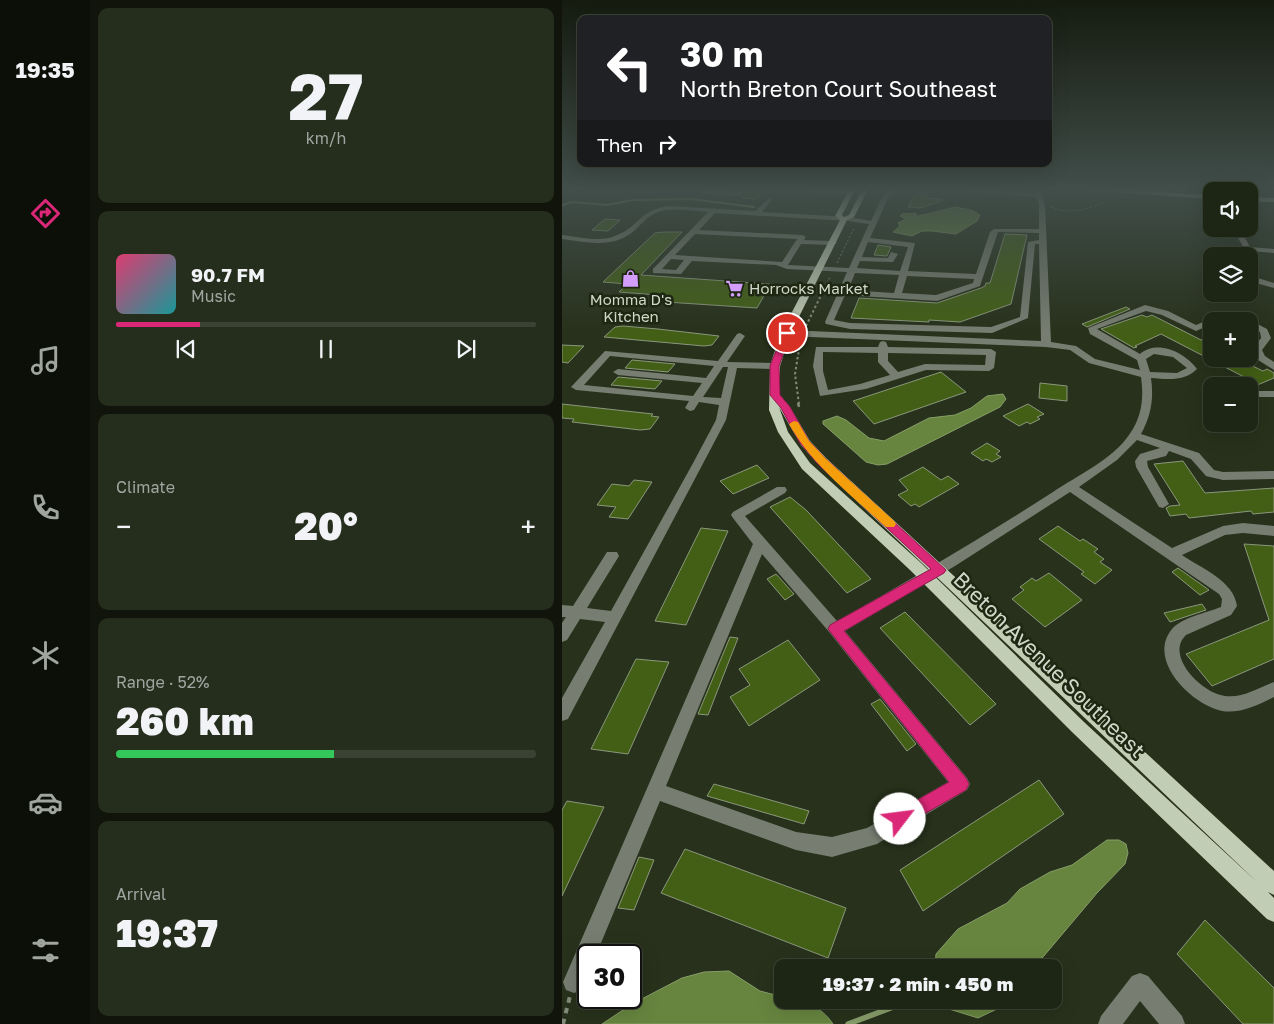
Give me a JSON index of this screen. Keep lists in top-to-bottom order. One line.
{"streets":{"main road":["Breton Avenue Southeast"]},"places":{"shop":["Momma D's Kitchen"],"supermarket":["Horrocks Market"]},"page":{"tabs":"19:35","tile":[["27","km/h"],"Climate",["Range · 52%","260 km"],["Arrival","19:37"]],"turn":["30 m","North Breton Court Southeast"],"then":"Then","map_buttons":["+","−"],"song":["90.7 FM","Music"],"heat":["−","20°","+"],"limit":"30","trip":"19:37 · 2 min · 450 m"}}
